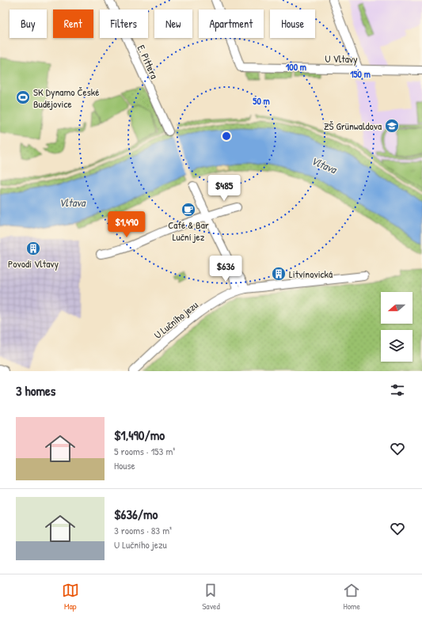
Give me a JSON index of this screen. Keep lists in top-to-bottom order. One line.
{"streets":{"street":["U Vltavy","E. Pittera","U Lučního jezu"]},"water":["Vltava"],"places":{"sports":["SK Dynamo České Budějovice"],"school or university":["ZŠ Grünwaldova"],"cafe":["Café & Bar Luční jez"],"building":["Povodí Vltavy","Litvínovická"]},"north":"left","page":{"chip":["Buy","Rent","Filters","New","Apartment","House"],"price":["$485","$1,490","$636"],"heading":"3 homes","list":[{"name":"$1,490/mo","note":"5 rooms · 153 m² · House"},{"name":"$636/mo","note":"3 rooms · 83 m² · U Lučního jezu"}],"tabs":["Map","Saved","Home"]},"rings":["100 m","150 m","50 m"]}
